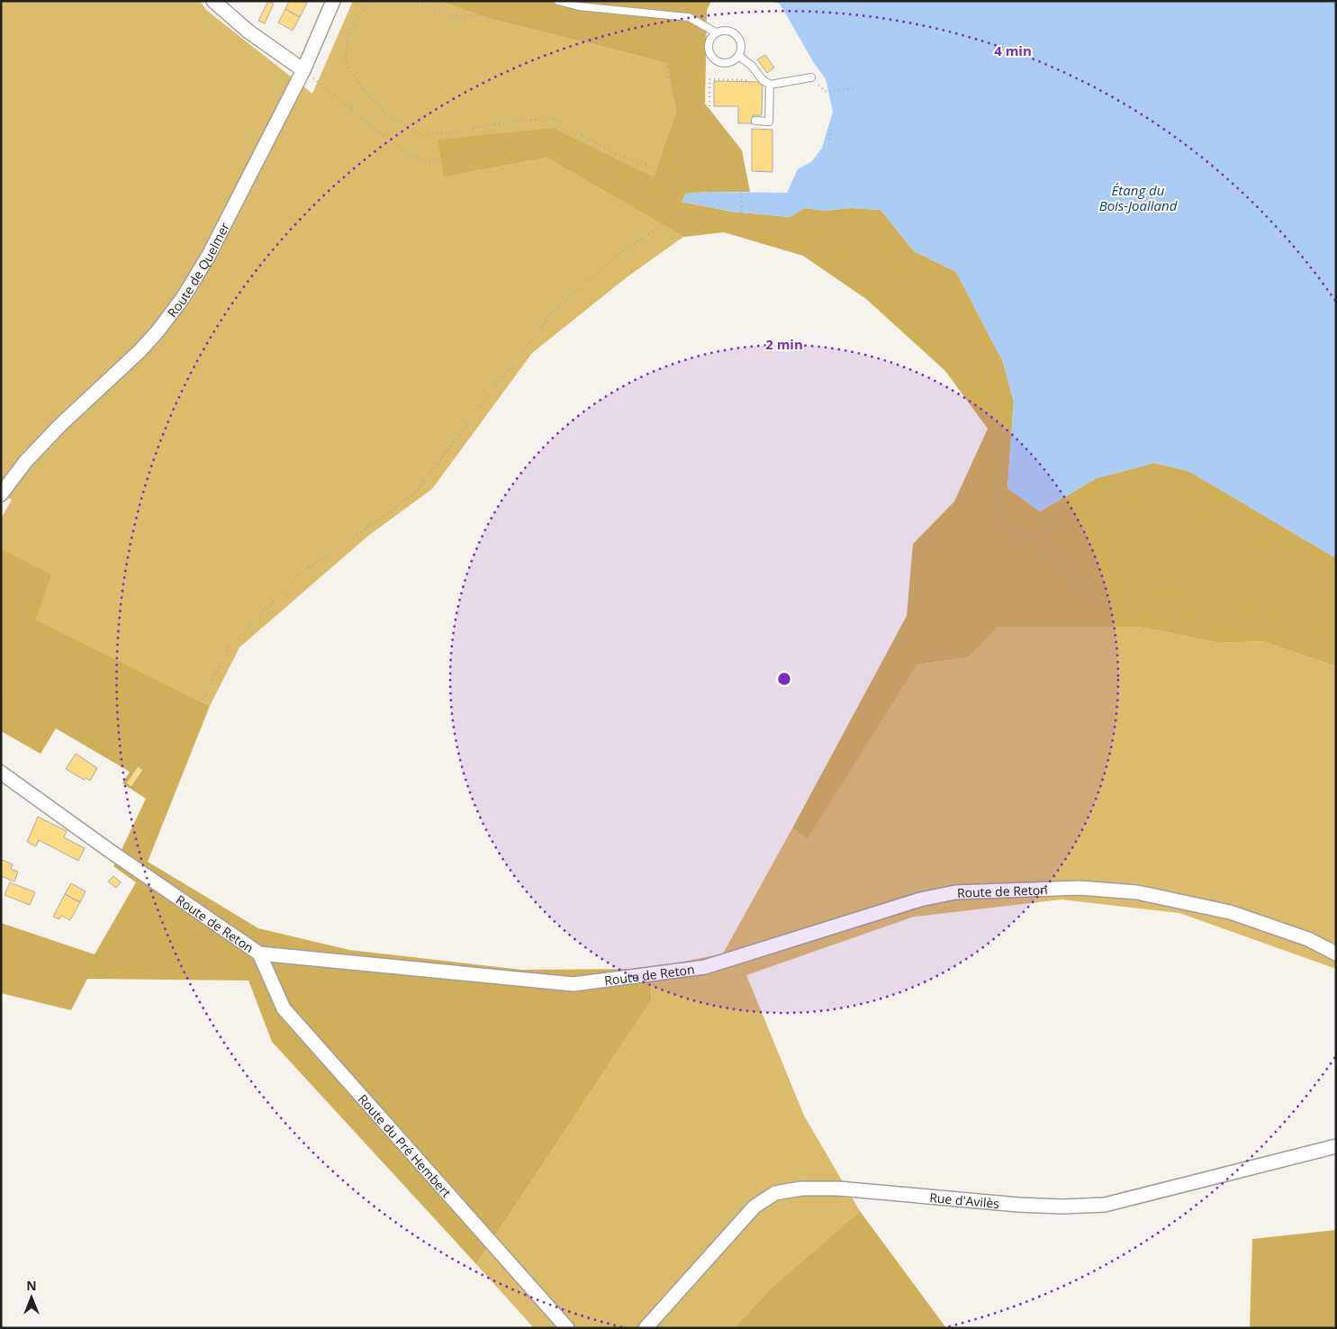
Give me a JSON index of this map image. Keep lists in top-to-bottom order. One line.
{"streets":{"street":["Route de Quelmer","Route de Reton","Route du Pré Hembert","Rue d'Avilès"]},"crossings":[["Route de Reton","Route du Pré Hembert"]],"water":["Étang du Bois-Joalland"],"north":"top","rings":["4 min","2 min"]}
